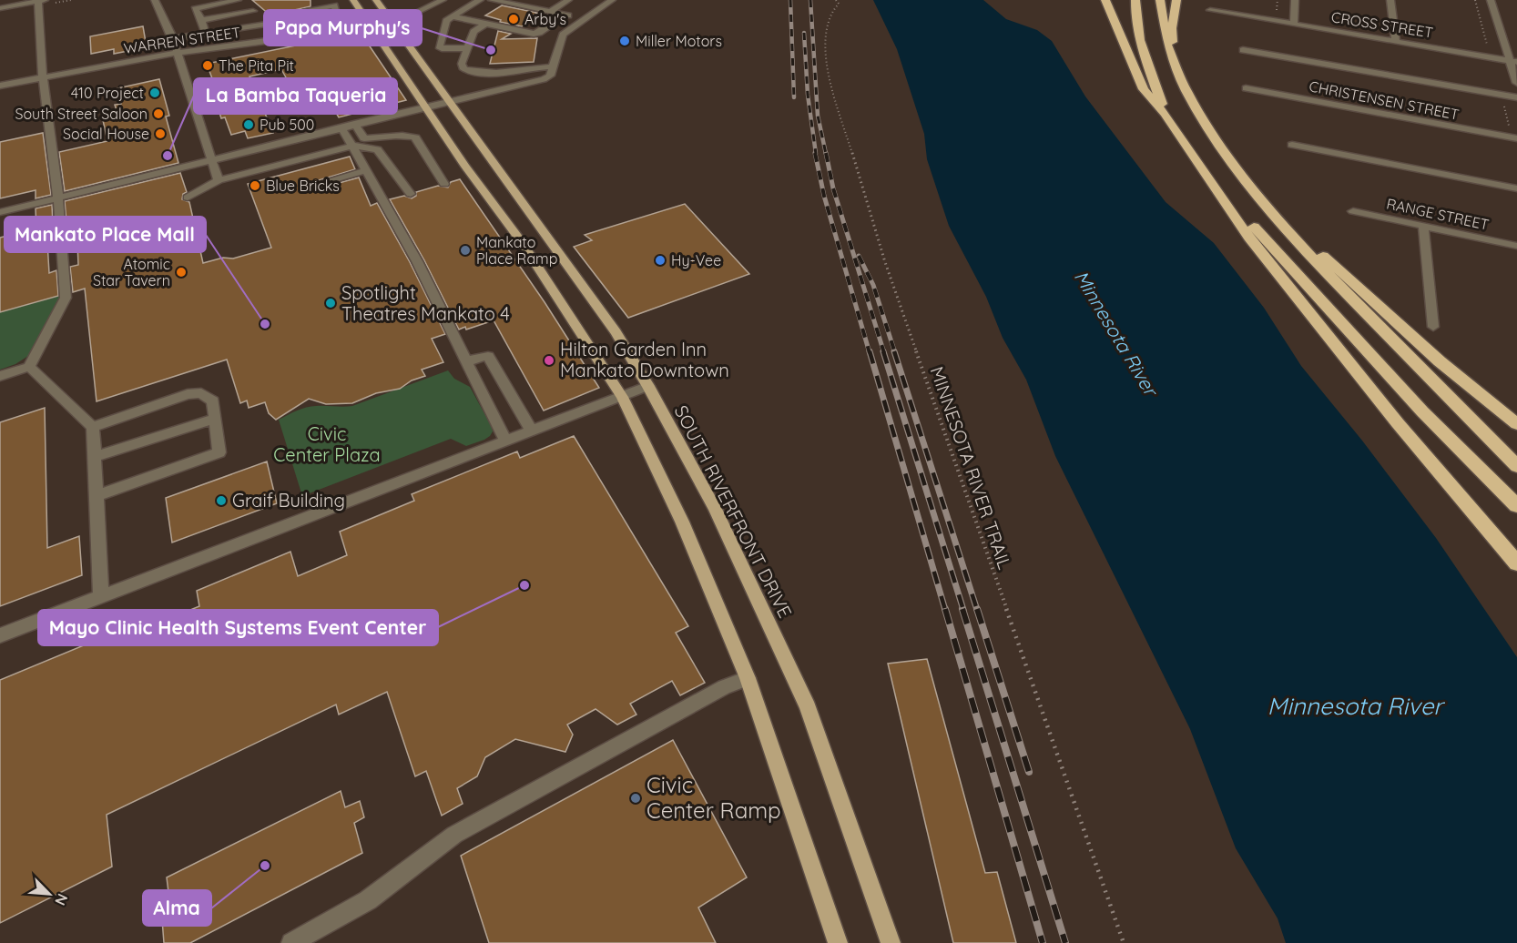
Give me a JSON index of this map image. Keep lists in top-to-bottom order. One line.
{"streets":{"main road":["SOUTH RIVERFRONT DRIVE"],"street":["CROSS STREET","WARREN STREET","CHRISTENSEN STREET","RANGE STREET"],"path":["MINNESOTA RIVER TRAIL"]},"crossings":[["WARREN STREET","SOUTH RIVERFRONT DRIVE"]],"water":["Minnesota River"],"parks":["Civic Center Plaza"],"places":["Arby's","Miller Motors","Papa Murphy's","The Pita Pit","410 Project","South Street Saloon","Pub 500","Social House","La Bamba Taqueria","Blue Bricks","Mankato Place Ramp","Hy-Vee","Atomic Star Tavern","Spotlight Theatres Mankato 4","Mankato Place Mall","Hilton Garden Inn Mankato Downtown","Graif Building","Mayo Clinic Health Systems Event Center","Civic Center Ramp","Alma"],"north":"bottom right"}
